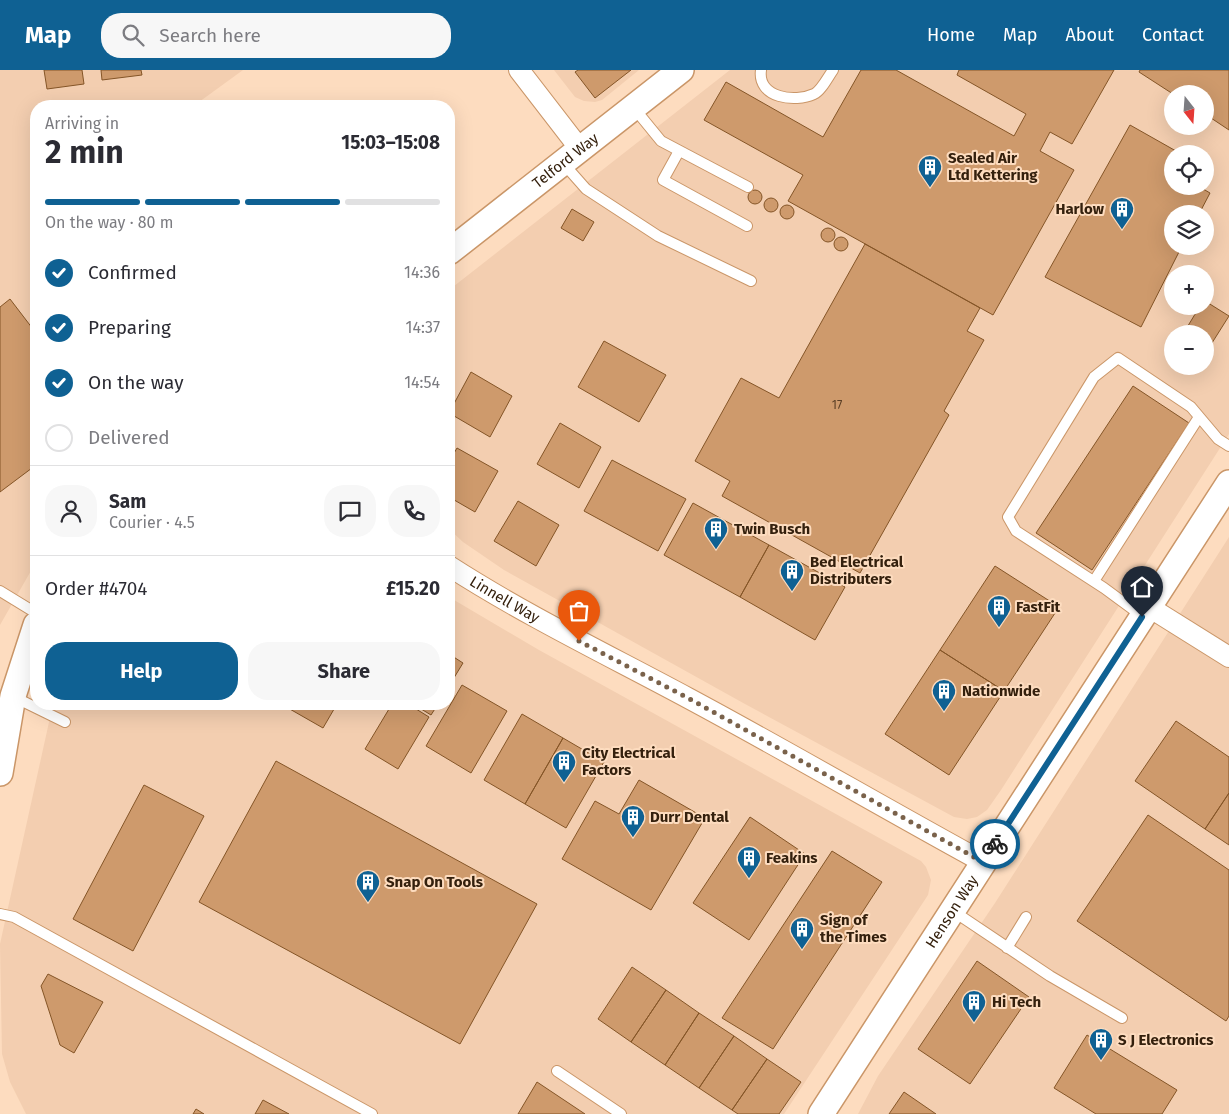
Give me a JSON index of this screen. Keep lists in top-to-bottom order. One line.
{"streets":{"street":["Telford Way","Linnell Way","Henson Way"]},"crossings":[["Linnell Way","Henson Way"]],"places":{"building":["Sealed Air Ltd Kettering","Harlow","Twin Busch","Bed Electrical Distributers","FastFit","Nationwide","City Electrical Factors","Durr Dental","Feakins","Snap On Tools","Sign of the Times","Hi Tech","S J Electronics"]},"house_numbers":["17"],"north":"bottom","page":{"header":"Map","search":"Search here","nav":["Home","Map","About","Contact"],"map_buttons":["+","−"],"heading":["2 min","Arriving in","15:03–15:08"],"panel":["Sam","Courier · 4.5","Order #4704","£15.20"],"bar":"On the way · 80 m","list":[["Confirmed","14:36"],["Preparing","14:37"],["On the way","14:54"],"Delivered"],"buttons":["Help","Share"]}}
